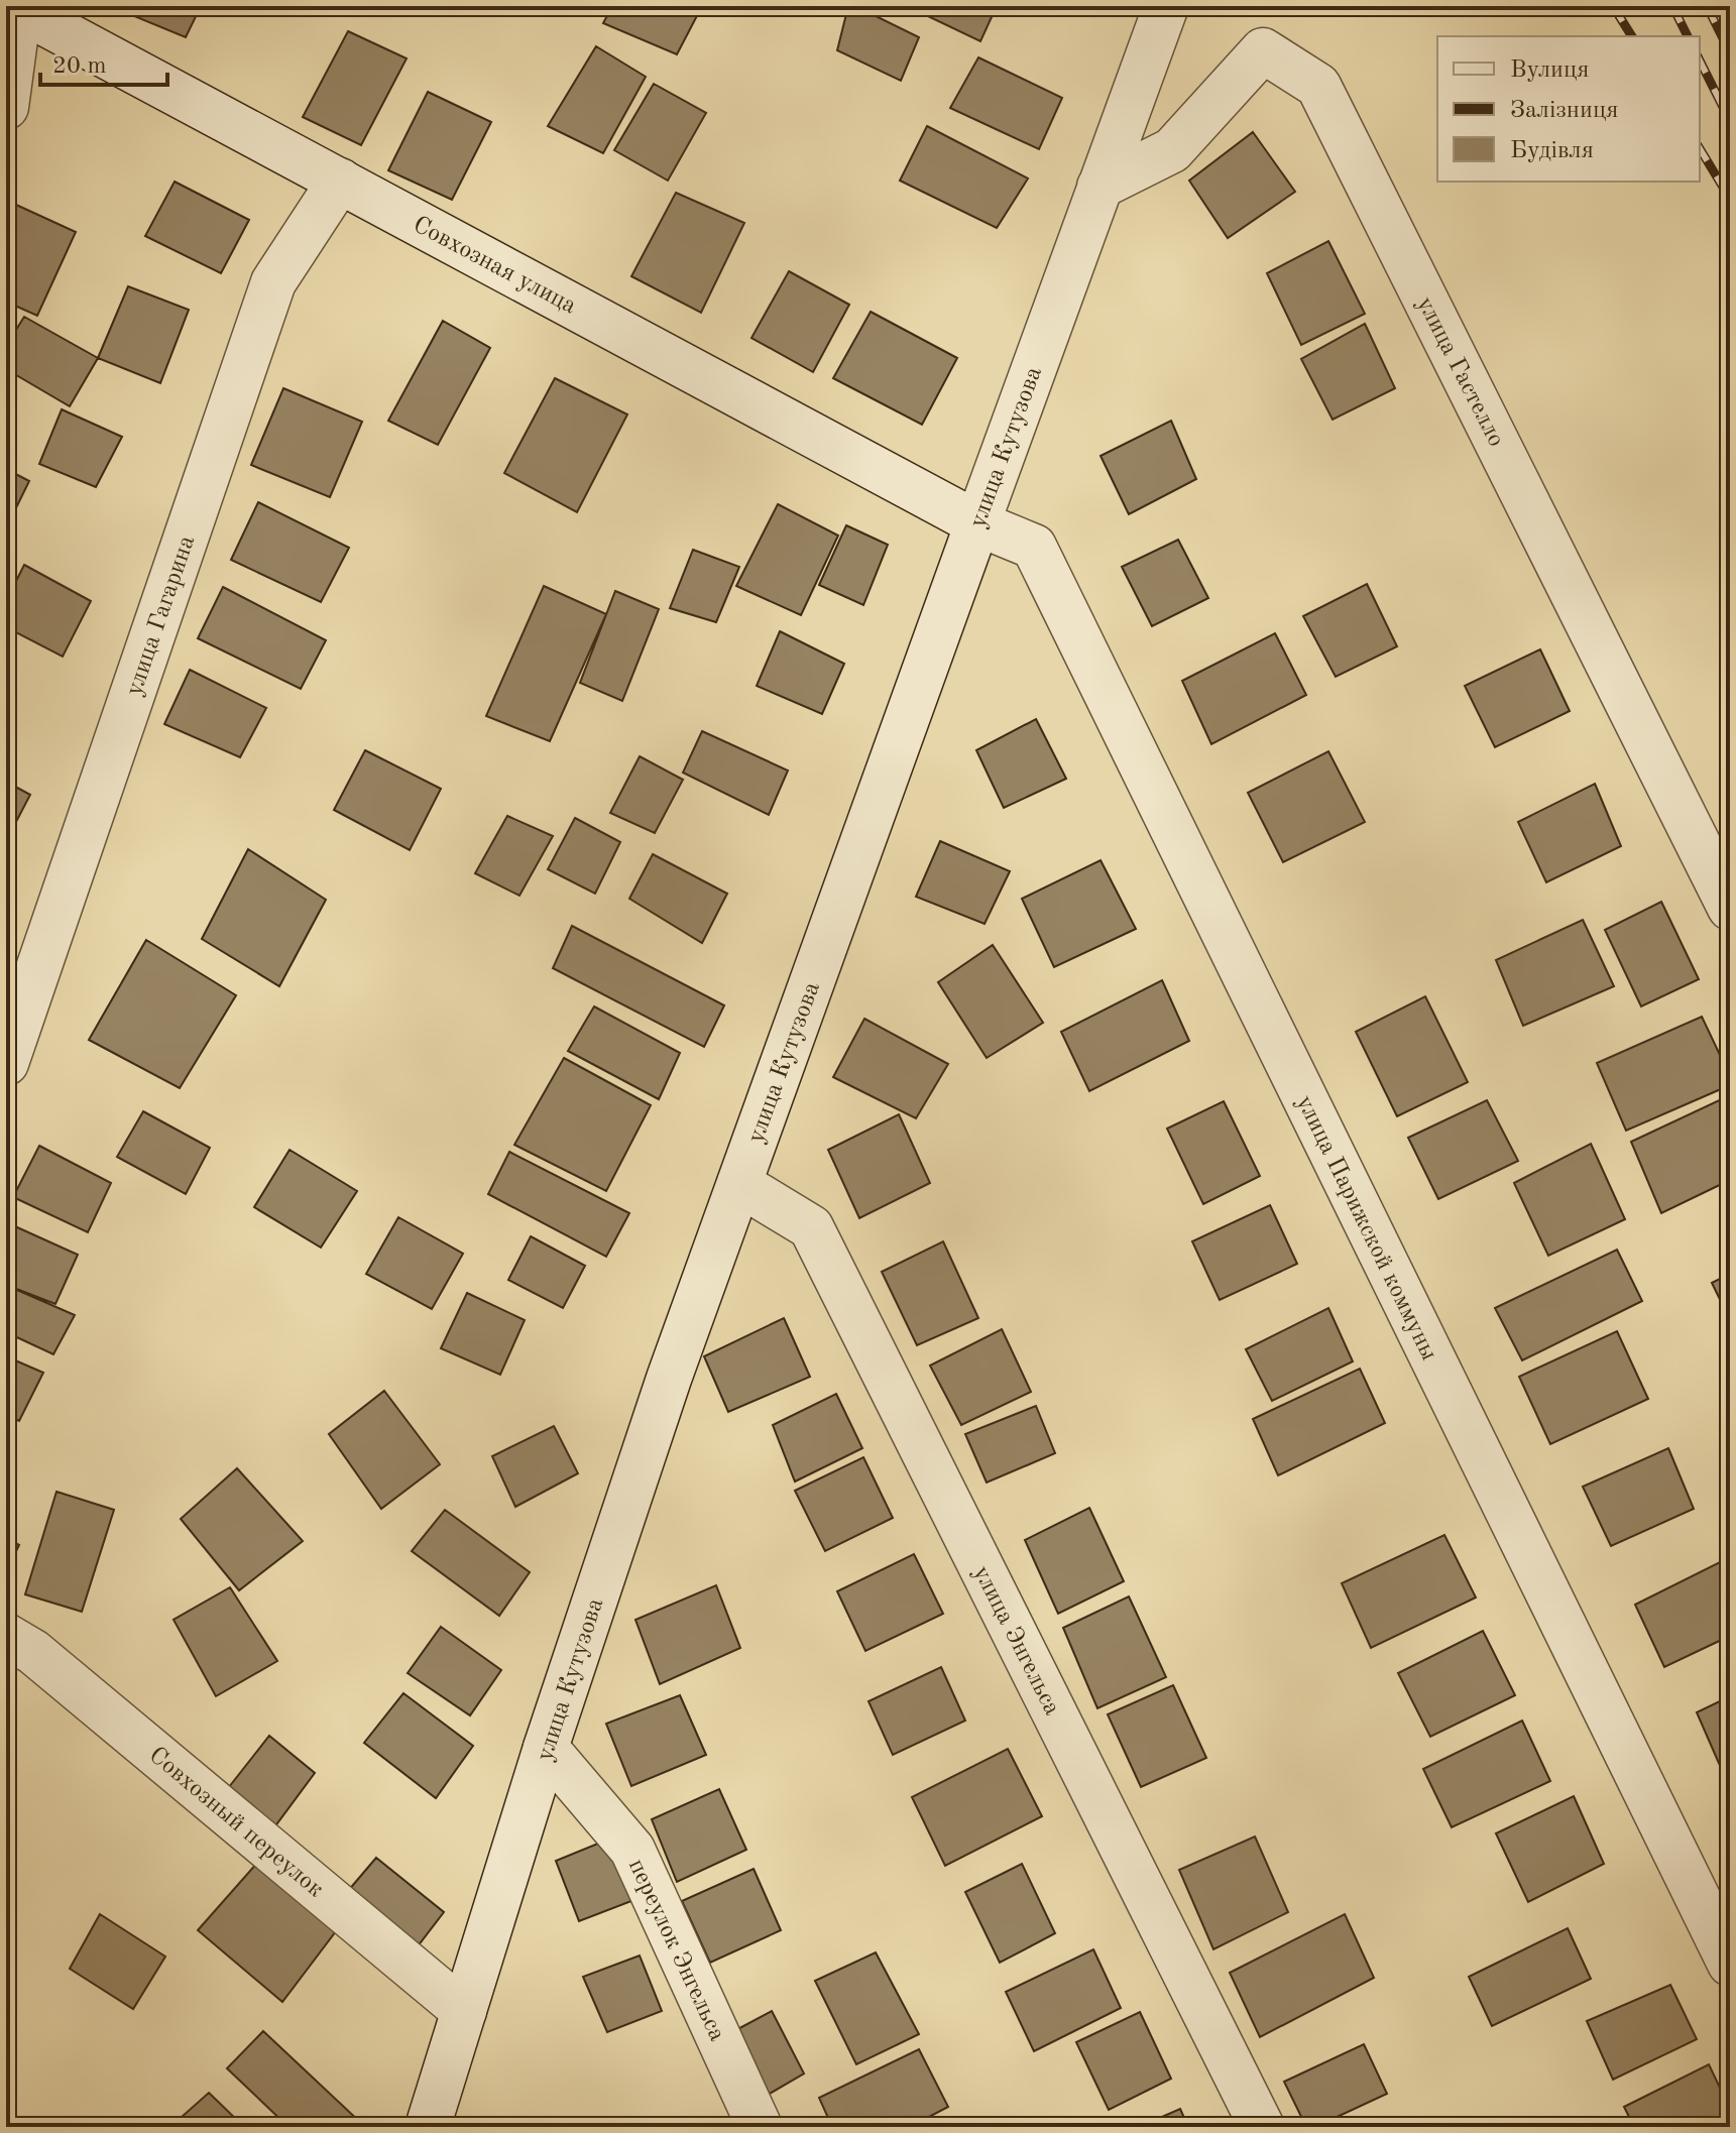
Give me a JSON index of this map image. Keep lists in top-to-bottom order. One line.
{"streets":{"street":["Совхозная улица","улица Гастелло","улица Кутузова","улица Гагарина","улица Парижской коммуны","улица Энгельса","Совхозный переулок","переулок Энгельса"]},"crossings":[["Совхозная улица","улица Кутузова"],["Совхозная улица","улица Гагарина"],["Совхозная улица","улица Парижской коммуны"],["улица Гастелло","улица Кутузова"],["улица Кутузова","улица Парижской коммуны"],["улица Кутузова","улица Энгельса"],["улица Кутузова","Совхозный переулок"],["улица Кутузова","переулок Энгельса"]],"legend":["Вулиця","Залізниця","Будівля"],"scale_bar":"20 m"}
